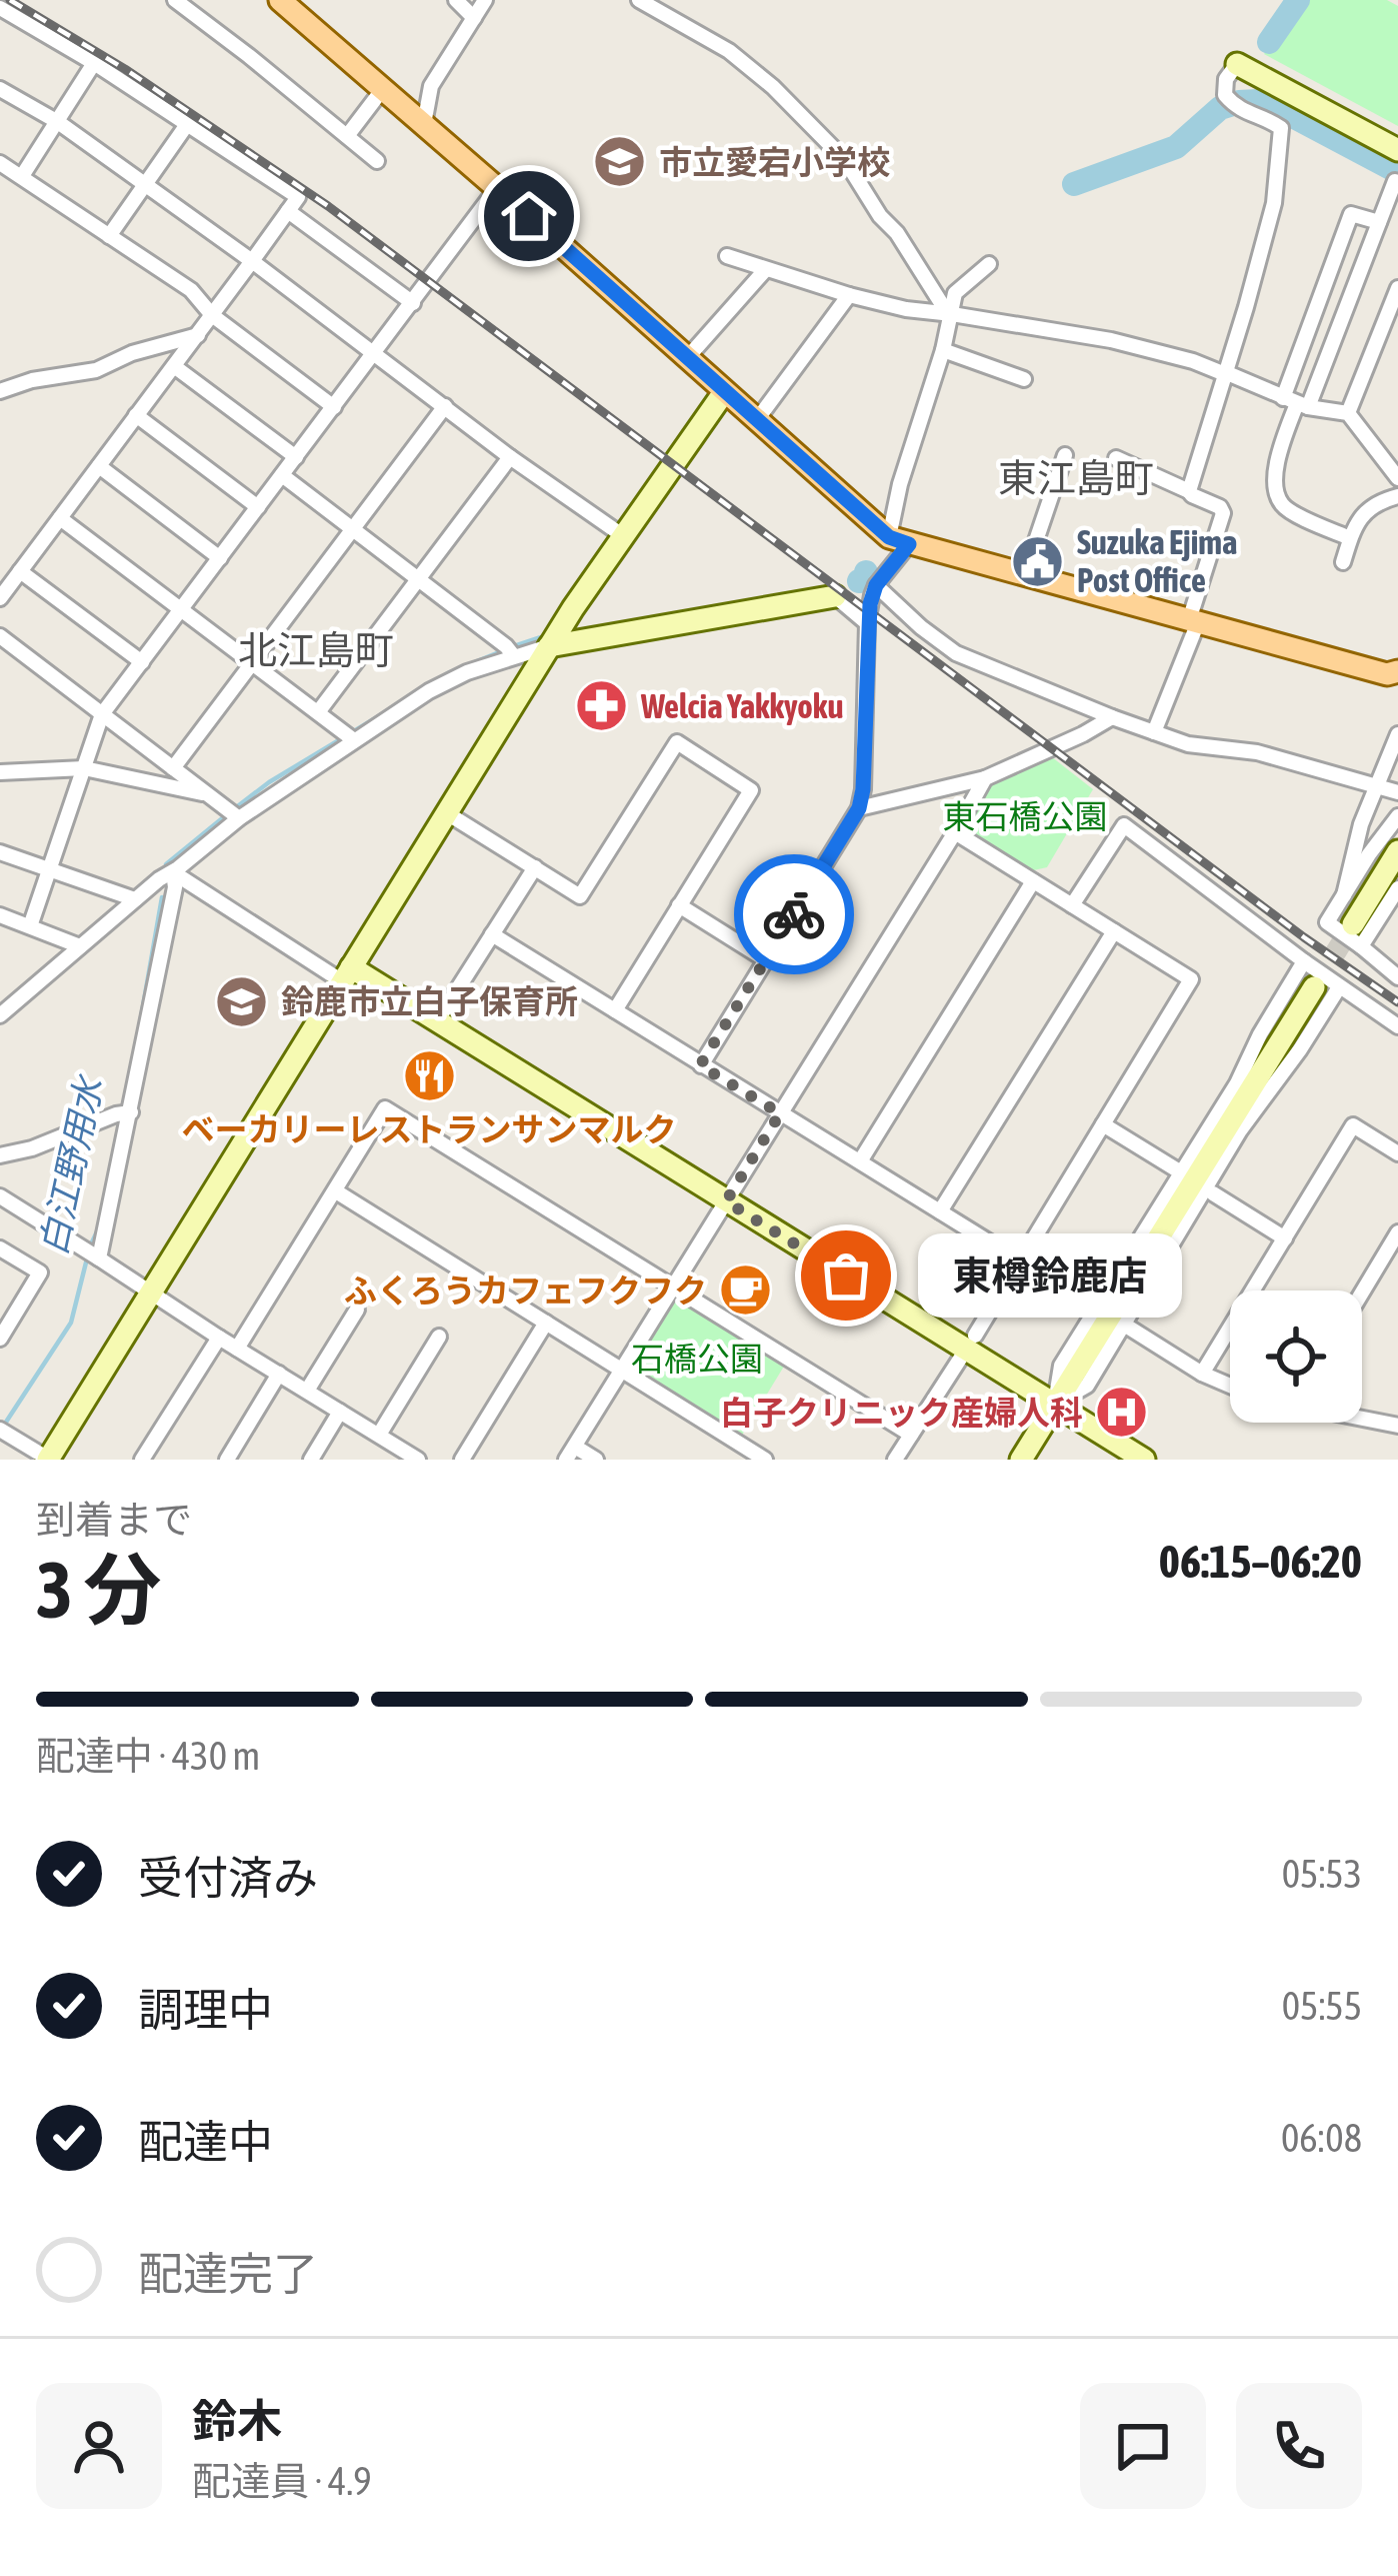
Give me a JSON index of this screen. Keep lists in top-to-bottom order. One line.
{"districts":["東江島町","北江島町"],"water":["白江野用水"],"parks":["東石橋公園","石橋公園"],"places":{"school or university":["市立愛宕小学校","鈴鹿市立白子保育所"],"public building":["Suzuka Ejima Post Office"],"pharmacy":["Welcia Yakkyoku"],"restaurant":["ベーカリーレストランサンマルク"],"other":["東樽鈴鹿店"],"cafe":["ふくろうカフェフクフク"],"hospital":["白子クリニック産婦人科"]},"page":{"bubble":"東樽鈴鹿店","heading":["3 分","到着まで","06:15–06:20"],"panel":["鈴木","配達員 · 4.9"],"bar":"配達中 · 430 m","list":[["受付済み","05:53"],["調理中","05:55"],["配達中","06:08"],"配達完了"]}}
